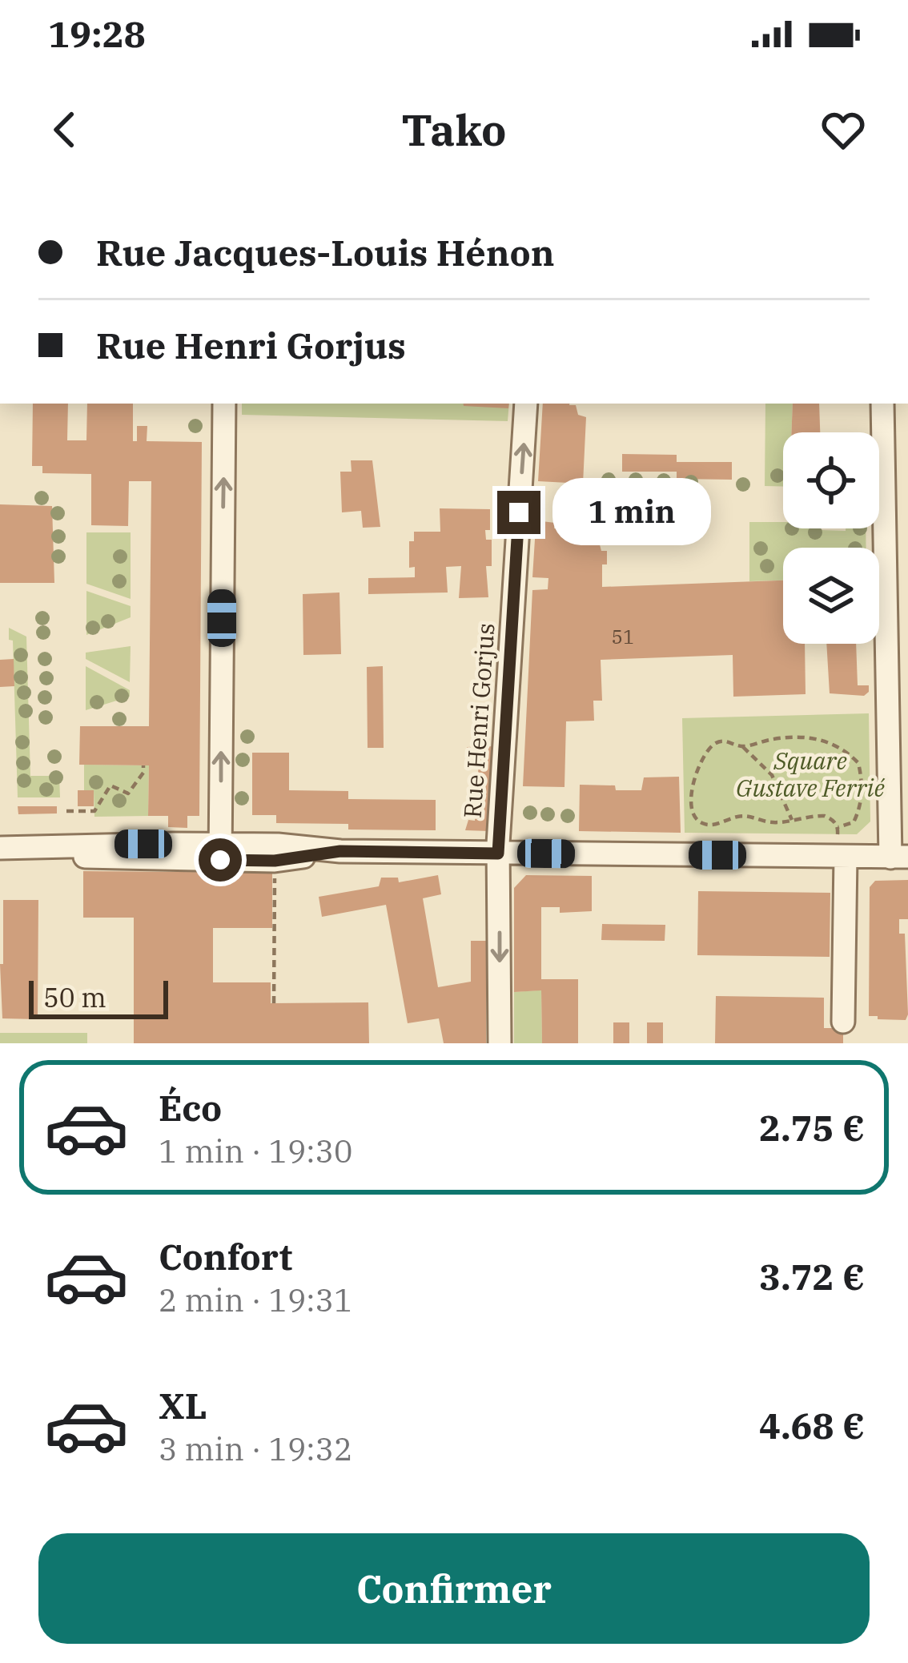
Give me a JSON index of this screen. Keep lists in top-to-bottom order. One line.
{"streets":{"street":["Rue Henri Gorjus"]},"parks":["Square Gustave Ferrié"],"house_numbers":["51"],"scale_bar":"50 m","page":{"status":"19:28","header":"Tako","banner":["Rue Jacques-Louis Hénon","Rue Henri Gorjus"],"bubble":"1 min","scale":"50 m","list":[{"name":"Éco","note":"1 min · 19:30","value":"2.75 €"},{"name":"Confort","note":"2 min · 19:31","value":"3.72 €"},{"name":"XL","note":"3 min · 19:32","value":"4.68 €"}],"buttons":"Confirmer"}}
